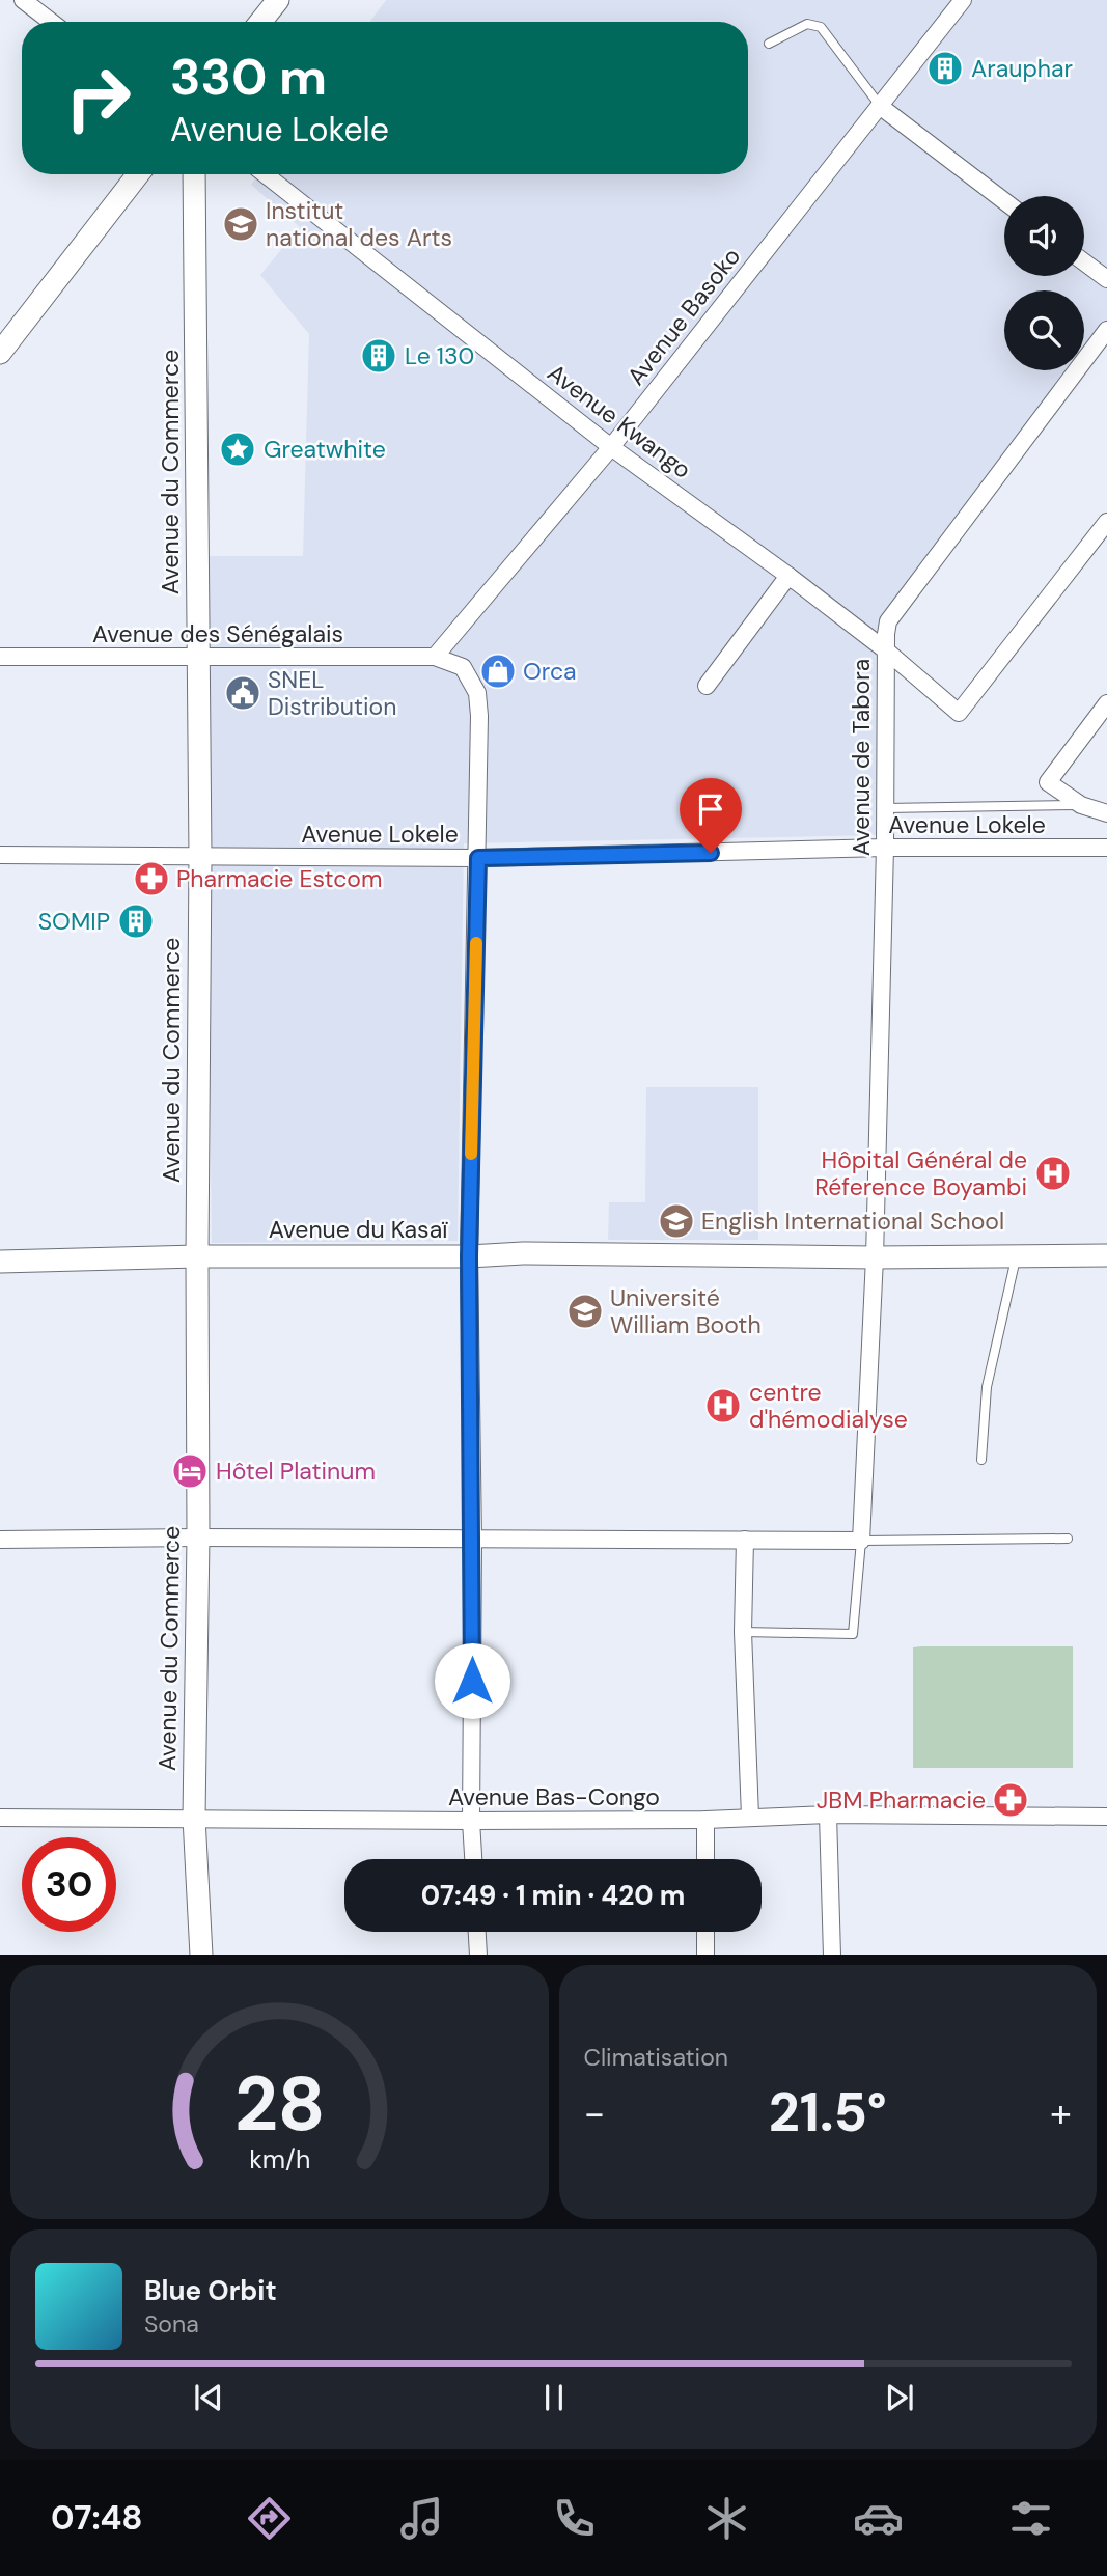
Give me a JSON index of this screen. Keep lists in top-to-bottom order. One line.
{"streets":{"street":["Avenue Basoko","Avenue Kwango","Avenue du Commerce","Avenue des Sénégalais","Avenue de Tabora","Avenue Lokele","Avenue du Kasaï","Avenue Bas-Congo"]},"crossings":[["Avenue Basoko","Avenue Kwango"],["Avenue Basoko","Avenue des Sénégalais"],["Avenue Kwango","Avenue de Tabora"],["Avenue du Commerce","Avenue des Sénégalais"],["Avenue du Commerce","Avenue Lokele"],["Avenue du Commerce","Avenue du Kasaï"],["Avenue du Commerce","Avenue Bas-Congo"],["Avenue de Tabora","Avenue Lokele"],["Avenue de Tabora","Avenue du Kasaï"]],"places":{"building":["Arauphar","Le 130","SOMIP"],"school or university":["Institut national des Arts","English International School","Université William Booth"],"place":["Greatwhite"],"shop":["Orca"],"public building":["SNEL Distribution"],"pharmacy":["Pharmacie Estcom","JBM Pharmacie"],"hospital":["Hôpital Général de Réference Boyambi","centre d'hémodialyse"],"hotel":["Hôtel Platinum"]},"page":{"turn":["330 m","Avenue Lokele"],"limit":"30","trip":"07:49 · 1 min · 420 m","tile":"Climatisation","heat":["−","21.5°","+"],"song":["Blue Orbit","Sona"],"tabs":"07:48","gauge":["28","km/h"]}}
